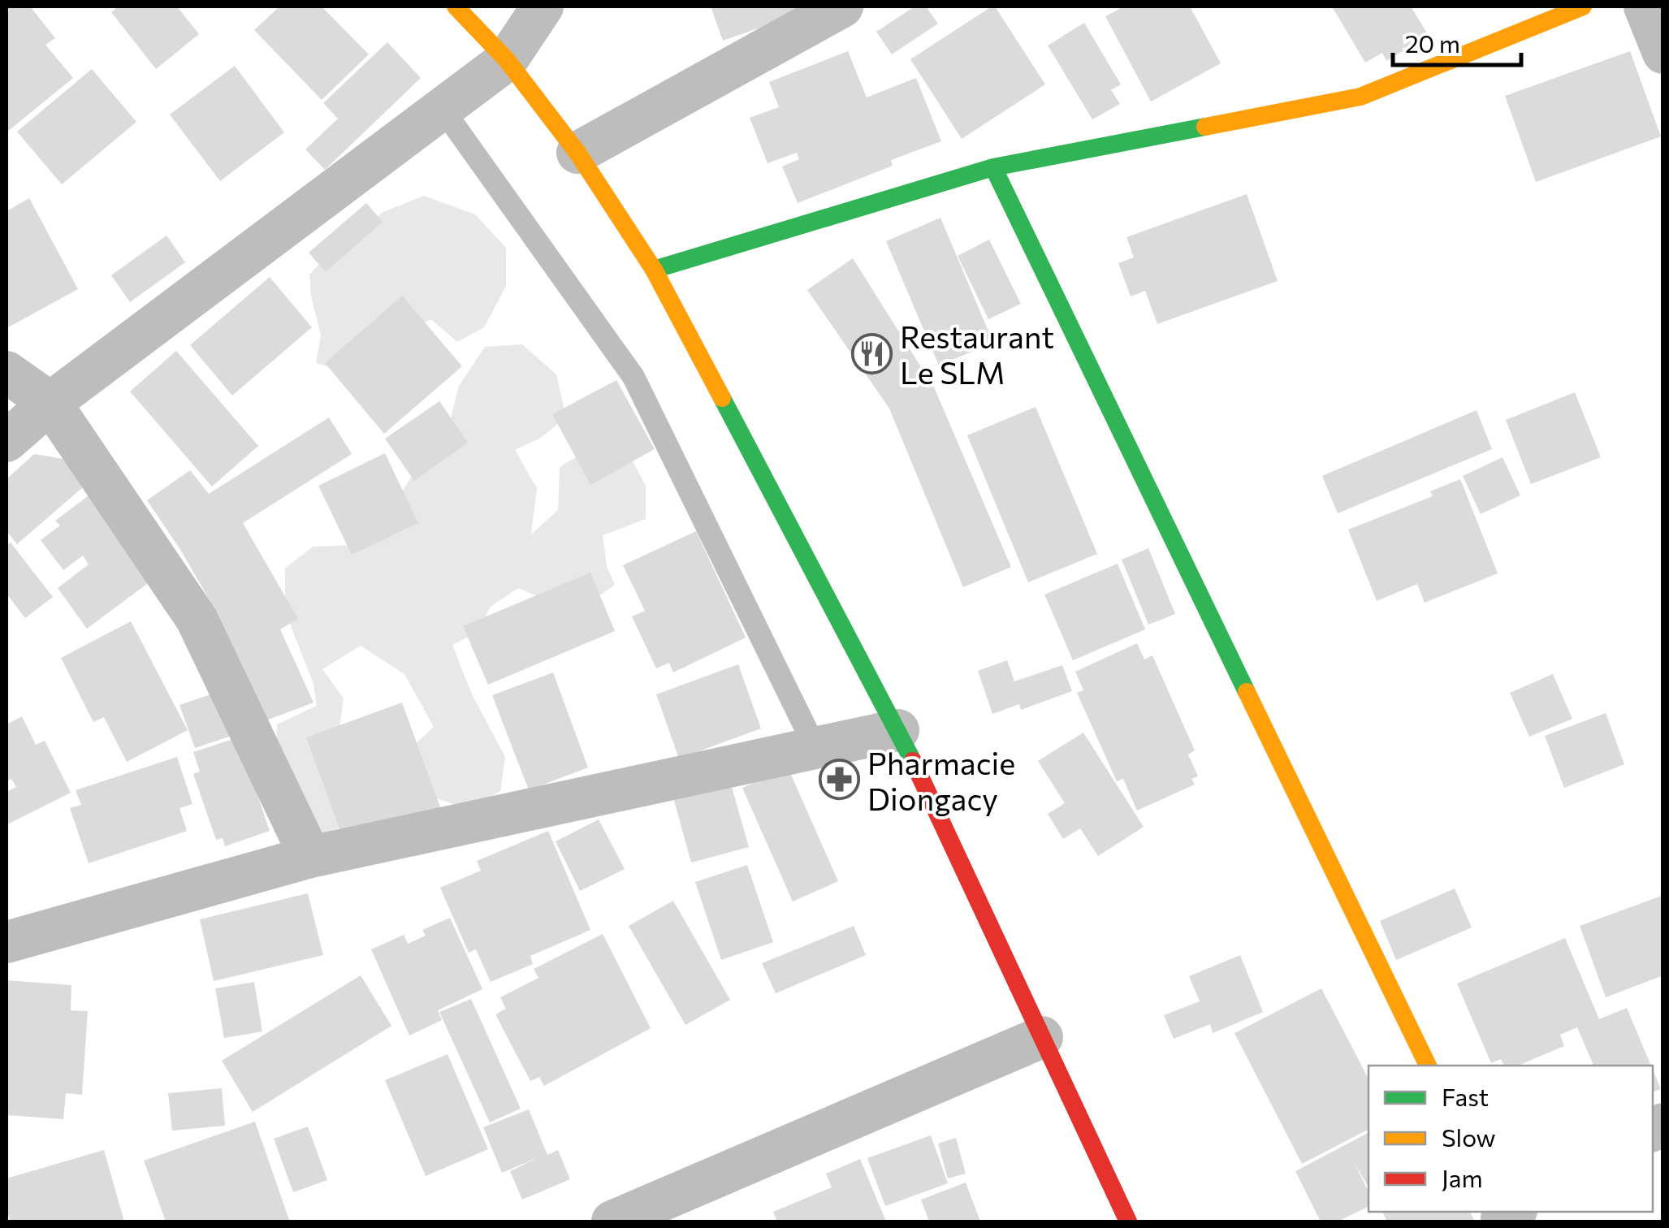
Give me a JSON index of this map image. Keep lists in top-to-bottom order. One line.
{"places":{"restaurant":["Restaurant Le SLM"],"pharmacy":["Pharmacie Diongacy"]},"legend":["Fast","Slow","Jam"],"scale_bar":"20 m"}
